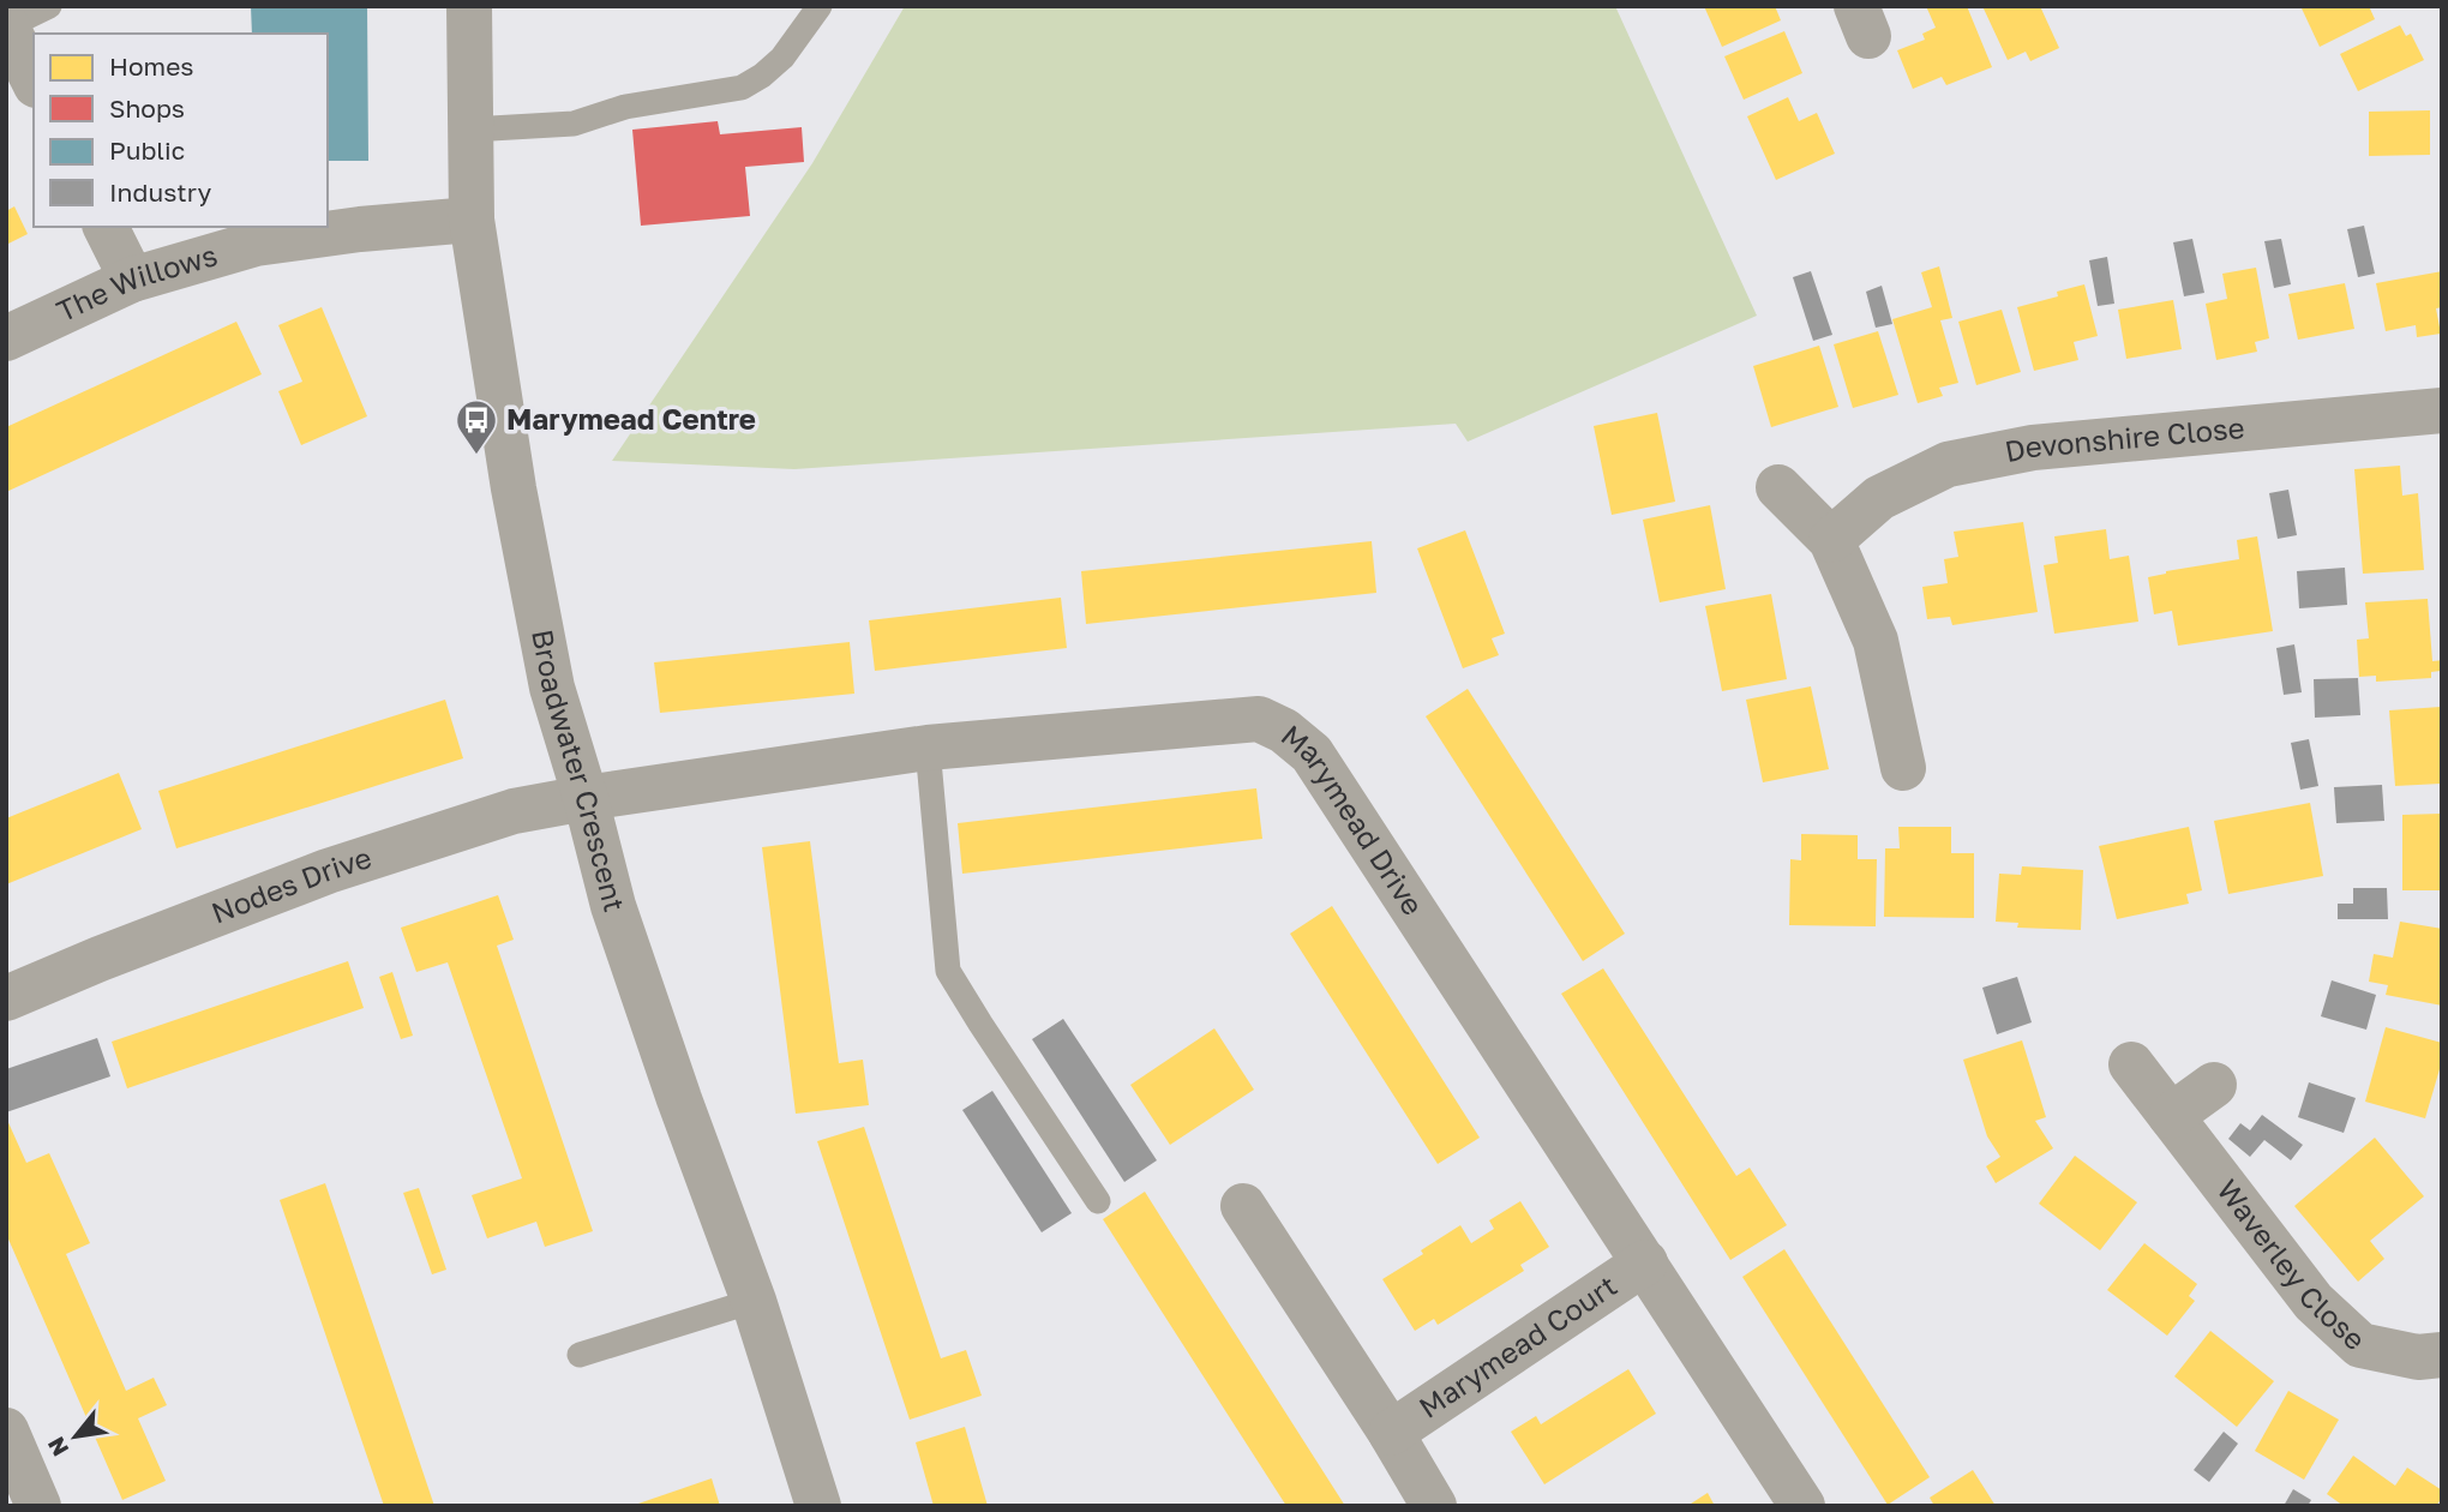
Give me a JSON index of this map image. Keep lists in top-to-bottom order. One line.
{"streets":{"street":["The Willows","Devonshire Close","Broadwater Crescent","Marymead Drive","Nodes Drive","Waverley Close","Marymead Court"]},"crossings":[["The Willows","Broadwater Crescent"],["Broadwater Crescent","Marymead Drive"],["Broadwater Crescent","Nodes Drive"],["Marymead Drive","Nodes Drive"],["Marymead Drive","Marymead Court"]],"places":{"bus stop":["Marymead Centre"]},"legend":["Homes","Shops","Public","Industry"],"north":"bottom left"}
